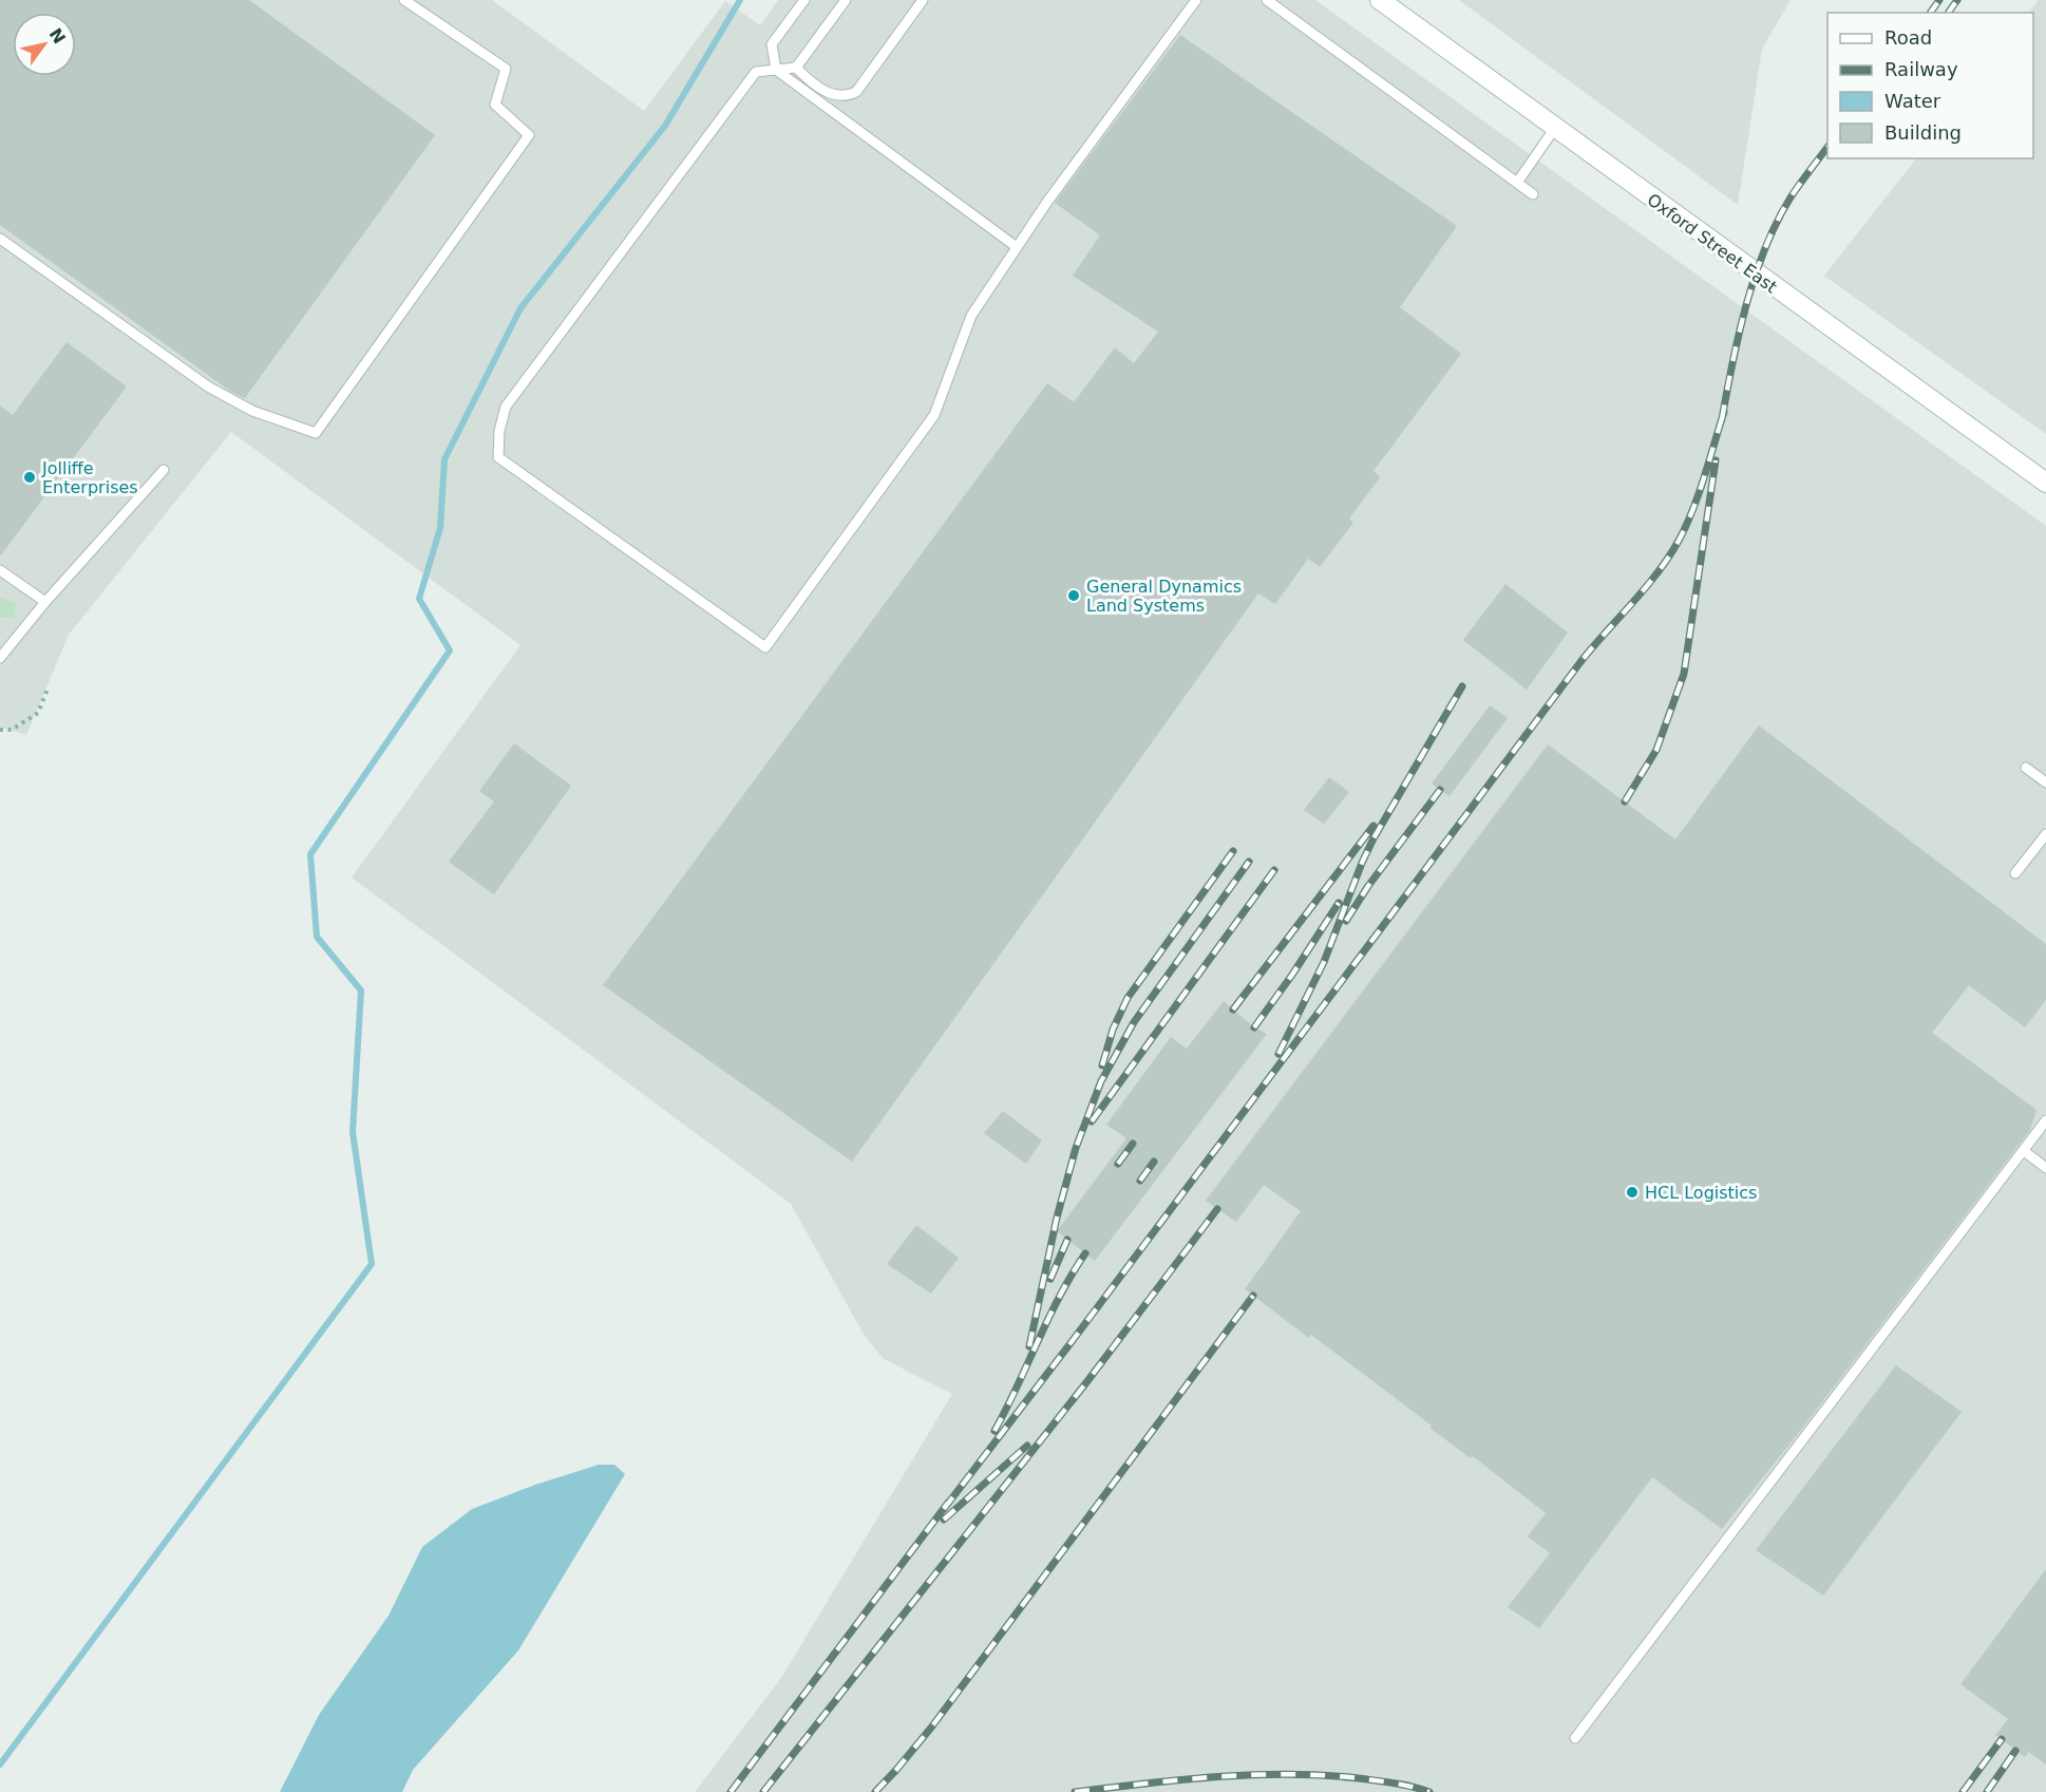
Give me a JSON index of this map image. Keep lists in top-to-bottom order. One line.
{"streets":{"main road":["Oxford Street East"]},"places":["Jolliffe Enterprises","General Dynamics Land Systems","HCL Logistics"],"legend":["Road","Railway","Water","Building"],"north":"top right"}
